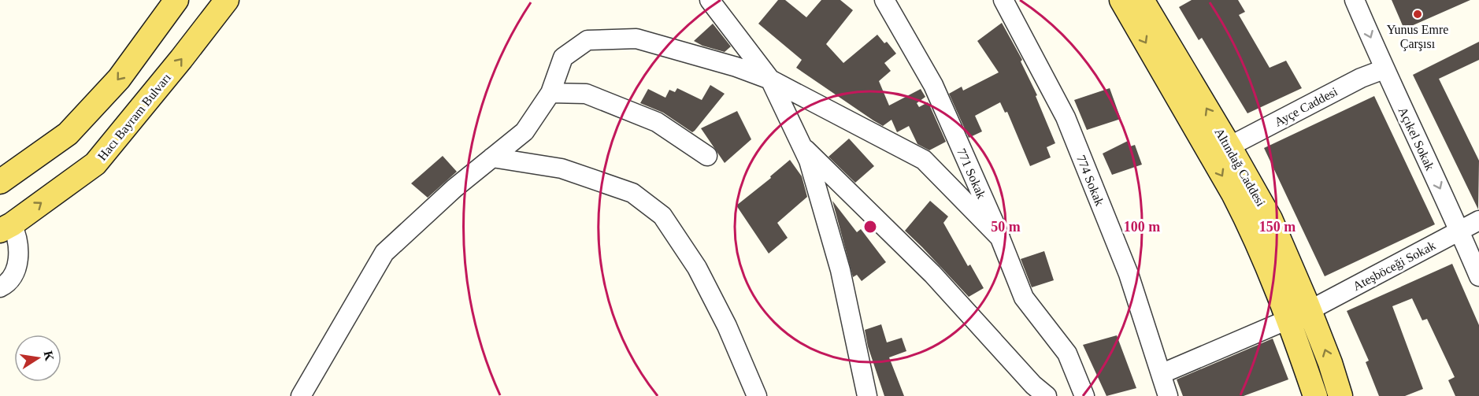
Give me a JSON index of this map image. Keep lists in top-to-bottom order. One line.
{"streets":{"main road":["Hacı Bayram Bulvarı","Altındağ Caddesi"],"street":["Ayçe Caddesi","Açıkel Sokak","771 Sokak","774 Sokak","Ateşböceği Sokak"]},"crossings":[["Ayçe Caddesi","Açıkel Sokak"],["Ayçe Caddesi","Altındağ Caddesi"],["Açıkel Sokak","Ateşböceği Sokak"],["Altındağ Caddesi","Ateşböceği Sokak"],["774 Sokak","Ateşböceği Sokak"]],"one_way":["Açıkel Sokak"],"places":["Yunus Emre Çarşısı"],"north":"right","rings":["50 m","100 m","150 m"]}
